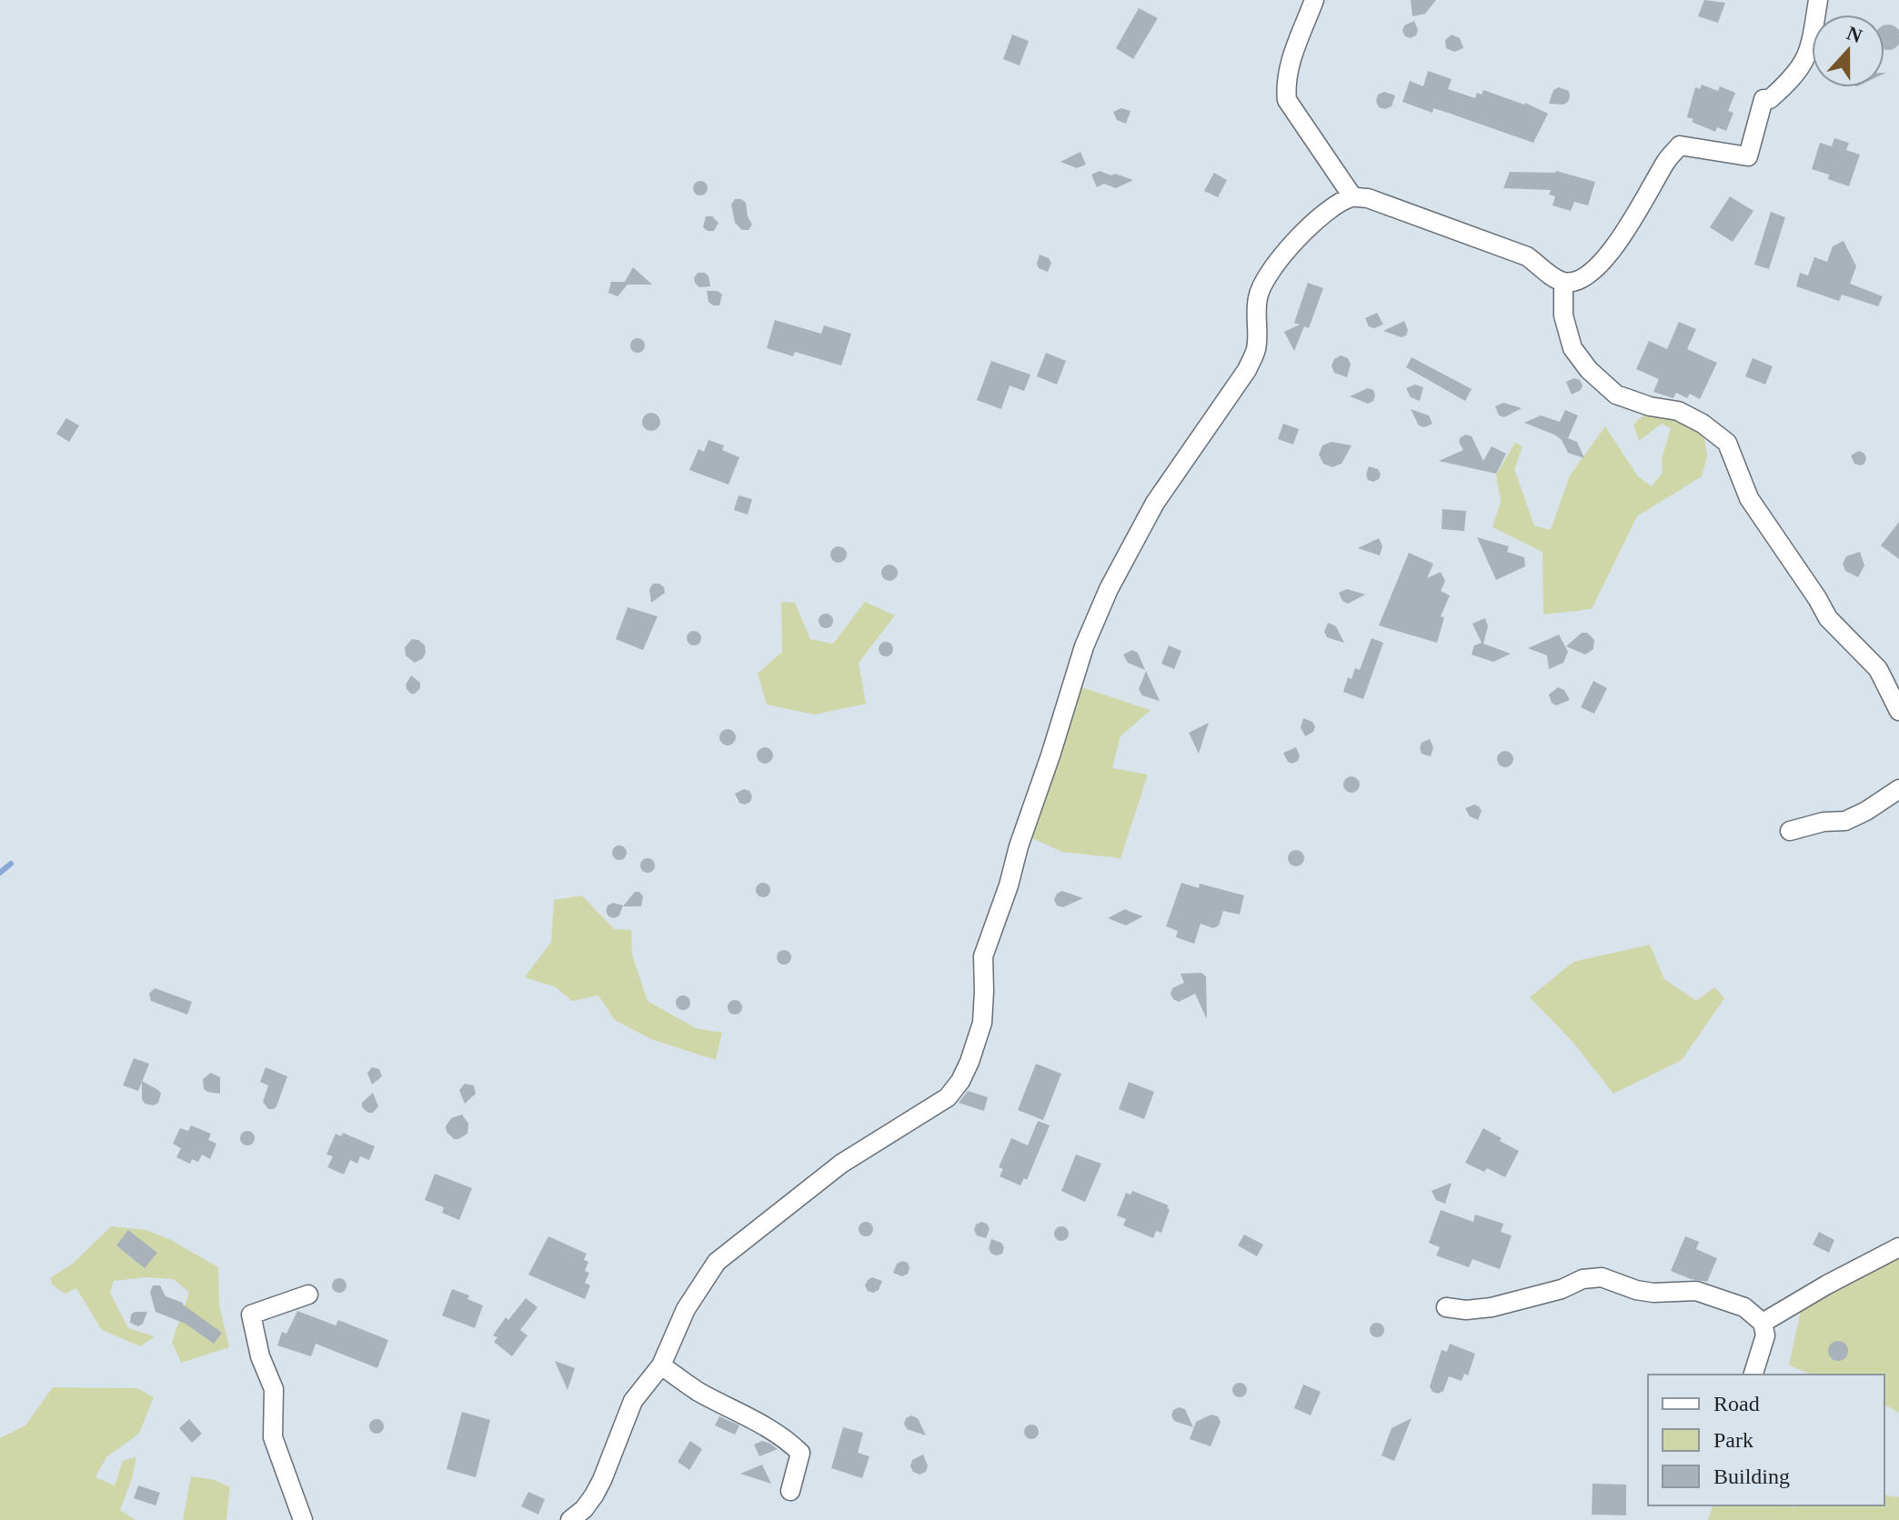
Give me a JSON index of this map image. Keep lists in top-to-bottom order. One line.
{"legend":["Road","Park","Building"],"north":"top"}
